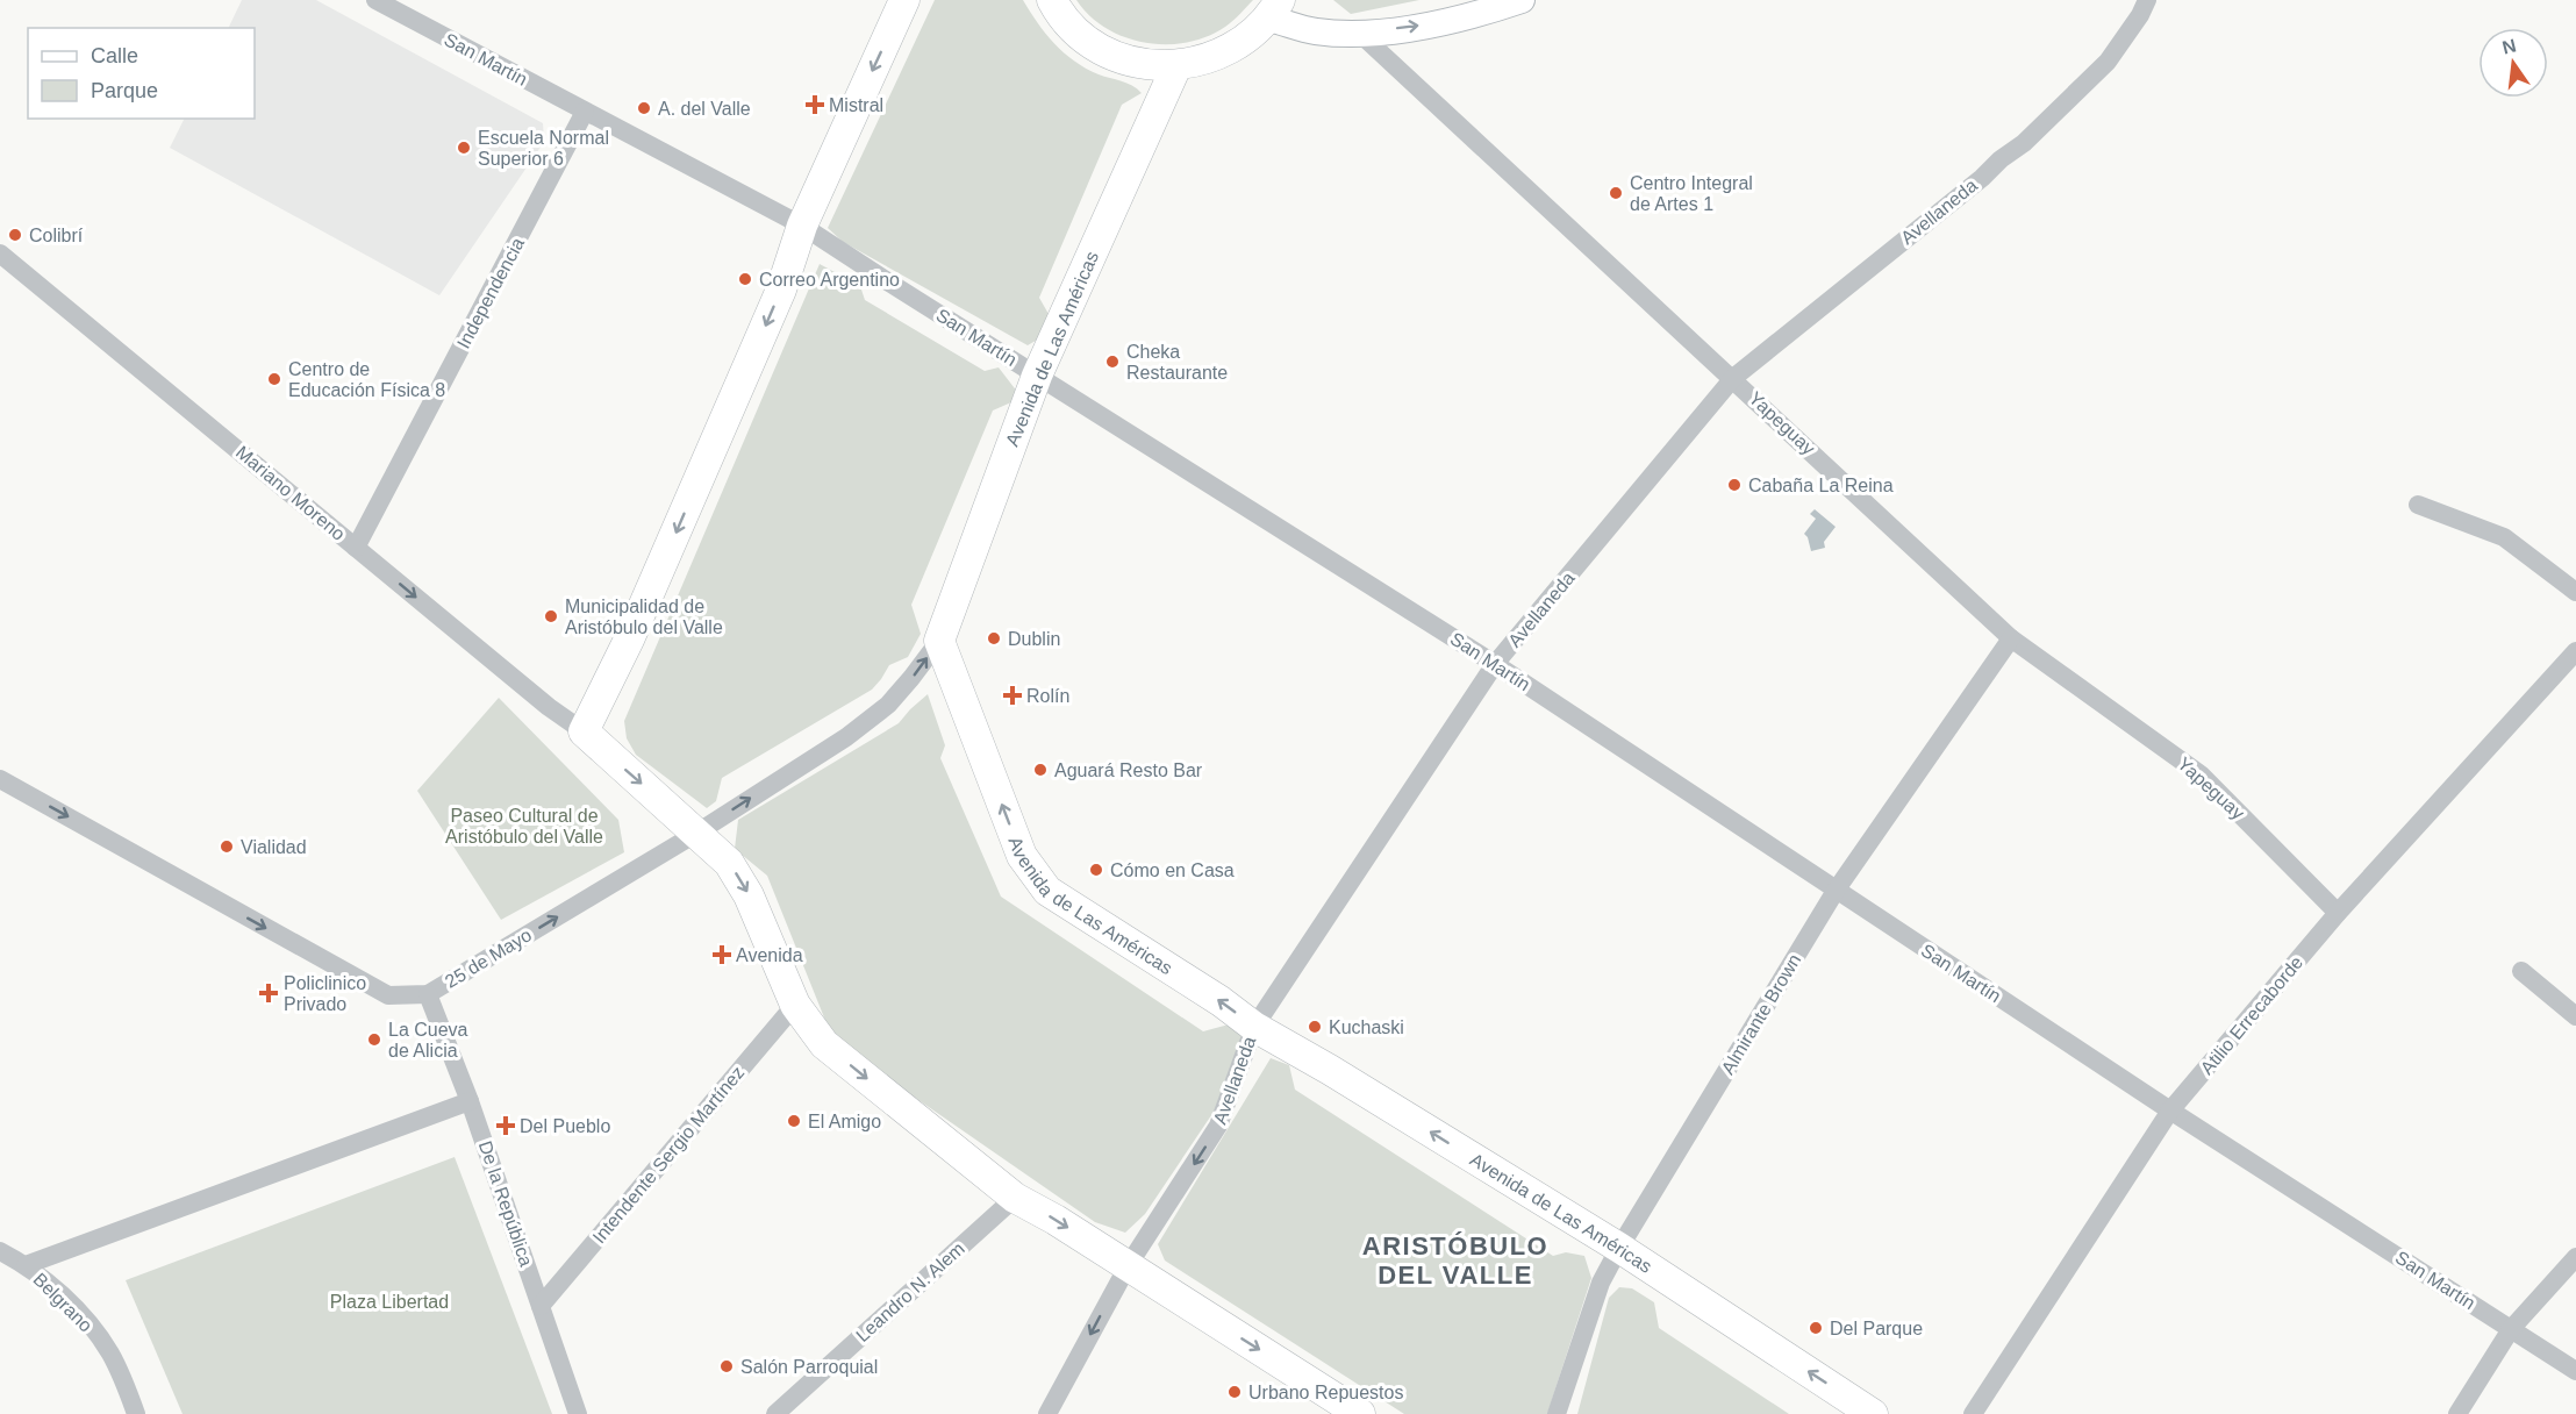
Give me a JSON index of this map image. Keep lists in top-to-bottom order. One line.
{"streets":{"main road":["Avenida de Las Américas"],"street":["San Martín","Avellaneda","Independencia","Yapeguay","Mariano Moreno","25 de Mayo","Almirante Brown","Atilio Errecaborde","Intendente Sergio Martínez","De la República","Leandro N. Alem","Belgrano"]},"crossings":[["San Martín","Avellaneda"],["San Martín","Independencia"],["San Martín","Avenida de Las Américas"],["San Martín","Almirante Brown"],["San Martín","Atilio Errecaborde"],["Avellaneda","Avenida de Las Américas"],["Avellaneda","Yapeguay"],["Independencia","Mariano Moreno"],["Avenida de Las Américas","25 de Mayo"],["Avenida de Las Américas","Almirante Brown"],["Yapeguay","Almirante Brown"],["Yapeguay","Atilio Errecaborde"],["25 de Mayo","De la República"],["Intendente Sergio Martínez","De la República"]],"one_way":["Avenida de Las Américas","Mariano Moreno","25 de Mayo"],"districts":["ARISTÓBULO DEL VALLE"],"parks":["Paseo Cultural de Aristóbulo del Valle","Plaza Libertad"],"places":{"health":["Mistral","Rolín","Avenida","Policlinico Privado","Del Pueblo"],"other":["A. del Valle","Escuela Normal Superior 6","Centro Integral de Artes 1","Colibrí","Correo Argentino","Cheka Restaurante","Centro de Educación Física 8","Cabaña La Reina","Municipalidad de Aristóbulo del Valle","Dublin","Aguará Resto Bar","Vialidad","Cómo en Casa","Kuchaski","La Cueva de Alicia","El Amigo","Del Parque","Salón Parroquial","Urbano Repuestos"]},"legend":["Calle","Parque"],"north":"top"}
